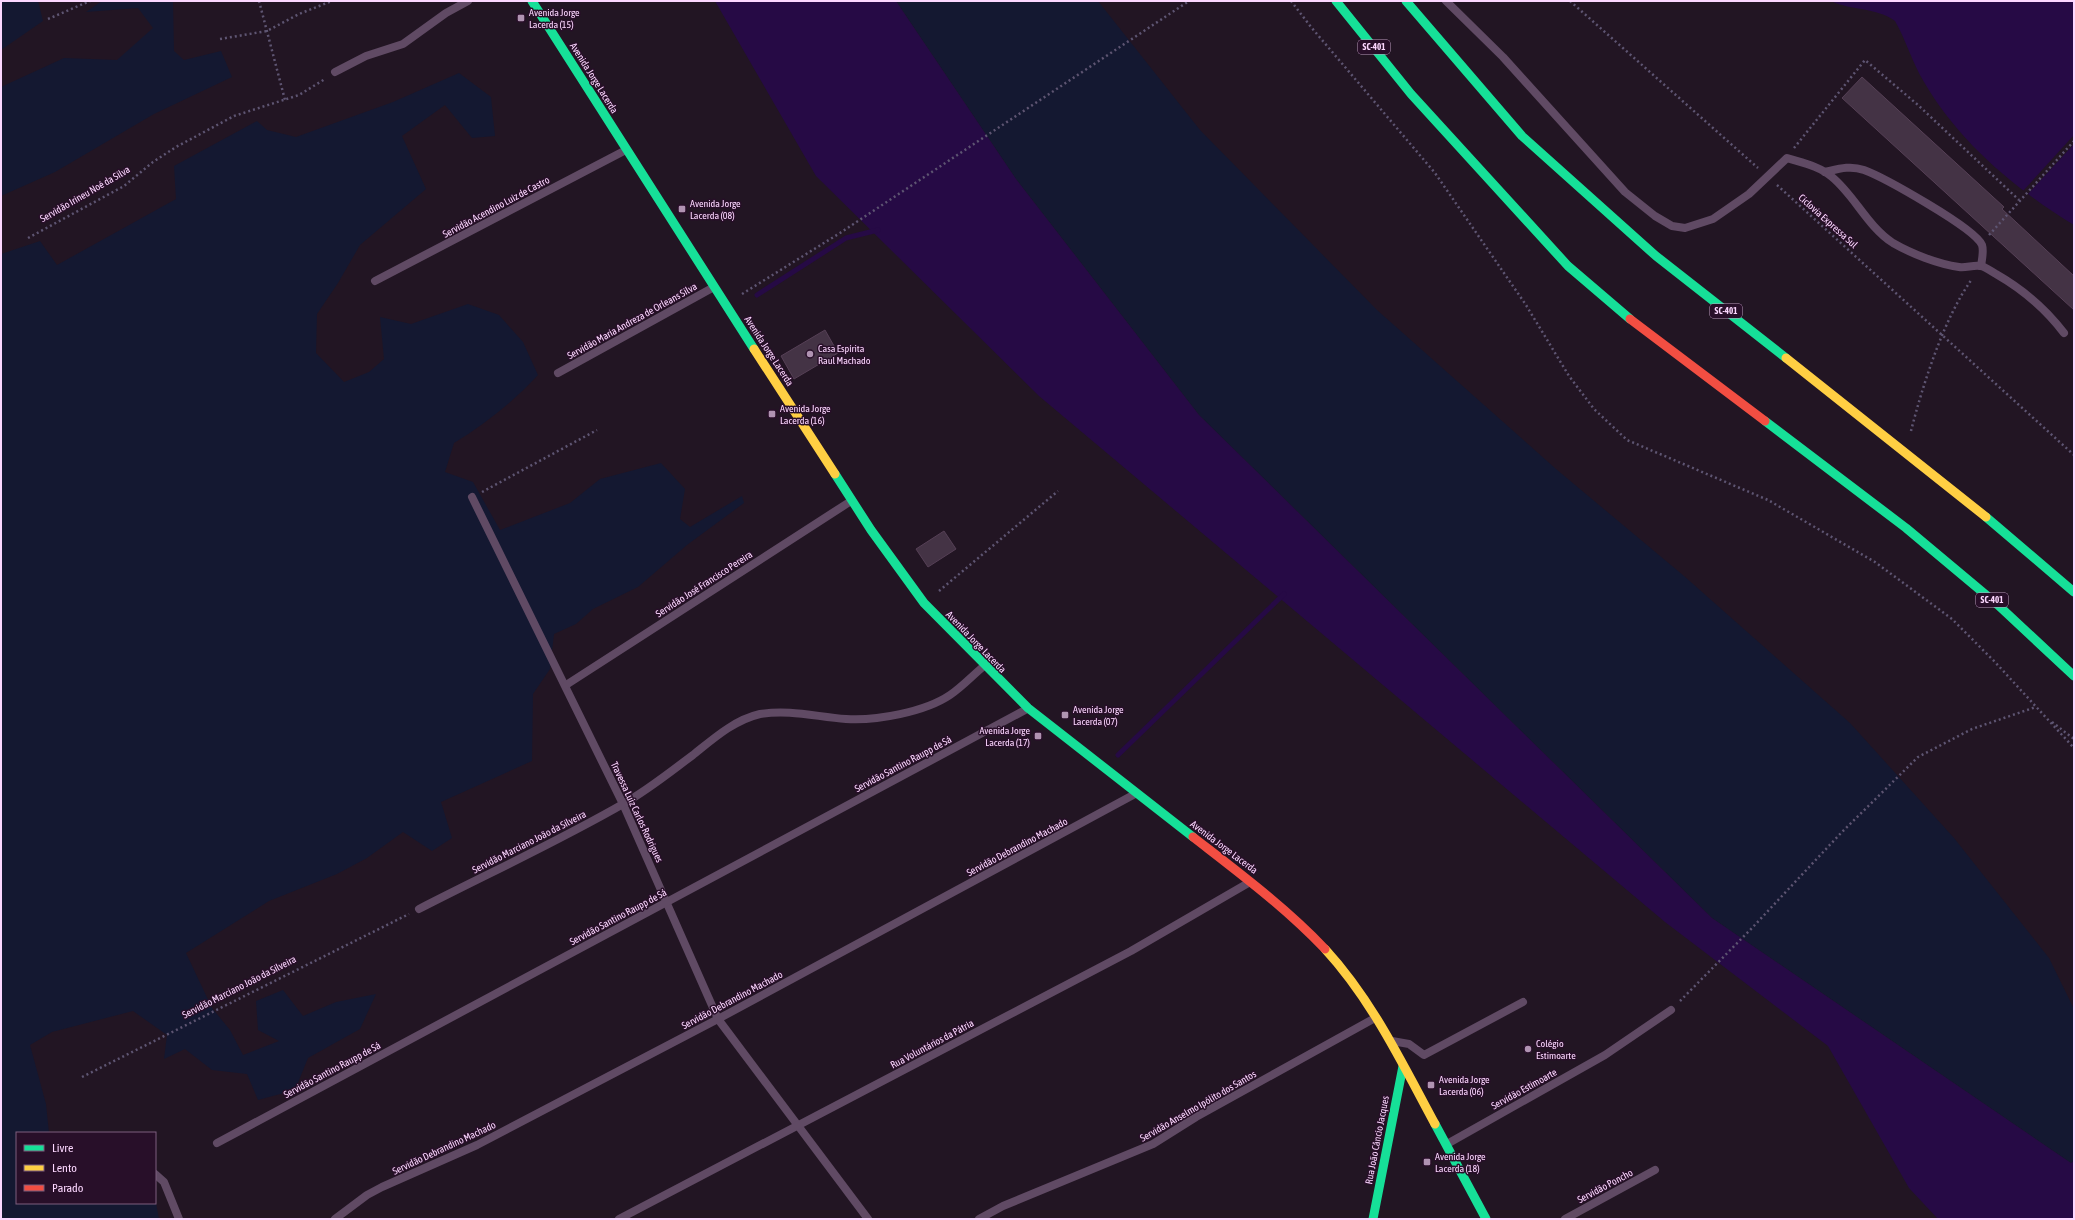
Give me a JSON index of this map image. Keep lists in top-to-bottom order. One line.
{"streets":{"main road":["SC-401","Avenida Jorge Lacerda","Rua João Câncio Jacques"],"lane":["Servidão Acendino Luiz de Castro","Servidão Maria Andreza de Orleans Silva","Servidão José Francisco Pereira","Servidão Santino Raupp de Sá","Travessa Luiz Carlos Rodrigues","Servidão Marciano João da Silveira","Servidão Debrandino Machado","Rua Voluntários da Pátria","Servidão Estimoarte","Servidão Anselmo Ipólito dos Santos","Servidão Poncho"],"path":["Servidão Irineu Noé da Silva","Ciclovia Expressa Sul"]},"crossings":[["Avenida Jorge Lacerda","Servidão Acendino Luiz de Castro"],["Avenida Jorge Lacerda","Servidão Maria Andreza de Orleans Silva"],["Avenida Jorge Lacerda","Servidão José Francisco Pereira"],["Avenida Jorge Lacerda","Servidão Santino Raupp de Sá"],["Avenida Jorge Lacerda","Servidão Marciano João da Silveira"],["Avenida Jorge Lacerda","Servidão Debrandino Machado"],["Avenida Jorge Lacerda","Rua Voluntários da Pátria"],["Avenida Jorge Lacerda","Servidão Estimoarte"],["Avenida Jorge Lacerda","Servidão Anselmo Ipólito dos Santos"],["Avenida Jorge Lacerda","Rua João Câncio Jacques"],["Servidão José Francisco Pereira","Travessa Luiz Carlos Rodrigues"],["Servidão Santino Raupp de Sá","Travessa Luiz Carlos Rodrigues"],["Travessa Luiz Carlos Rodrigues","Servidão Marciano João da Silveira"],["Travessa Luiz Carlos Rodrigues","Servidão Debrandino Machado"],["Travessa Luiz Carlos Rodrigues","Rua Voluntários da Pátria"]],"places":{"transit":["Avenida Jorge Lacerda (15)","Avenida Jorge Lacerda (08)","Avenida Jorge Lacerda (16)","Avenida Jorge Lacerda (07)","Avenida Jorge Lacerda (17)","Avenida Jorge Lacerda (06)","Avenida Jorge Lacerda (18)"],"other":["Casa Espírita Raul Machado","Colégio Estimoarte"]},"legend":["Livre","Lento","Parado"]}
